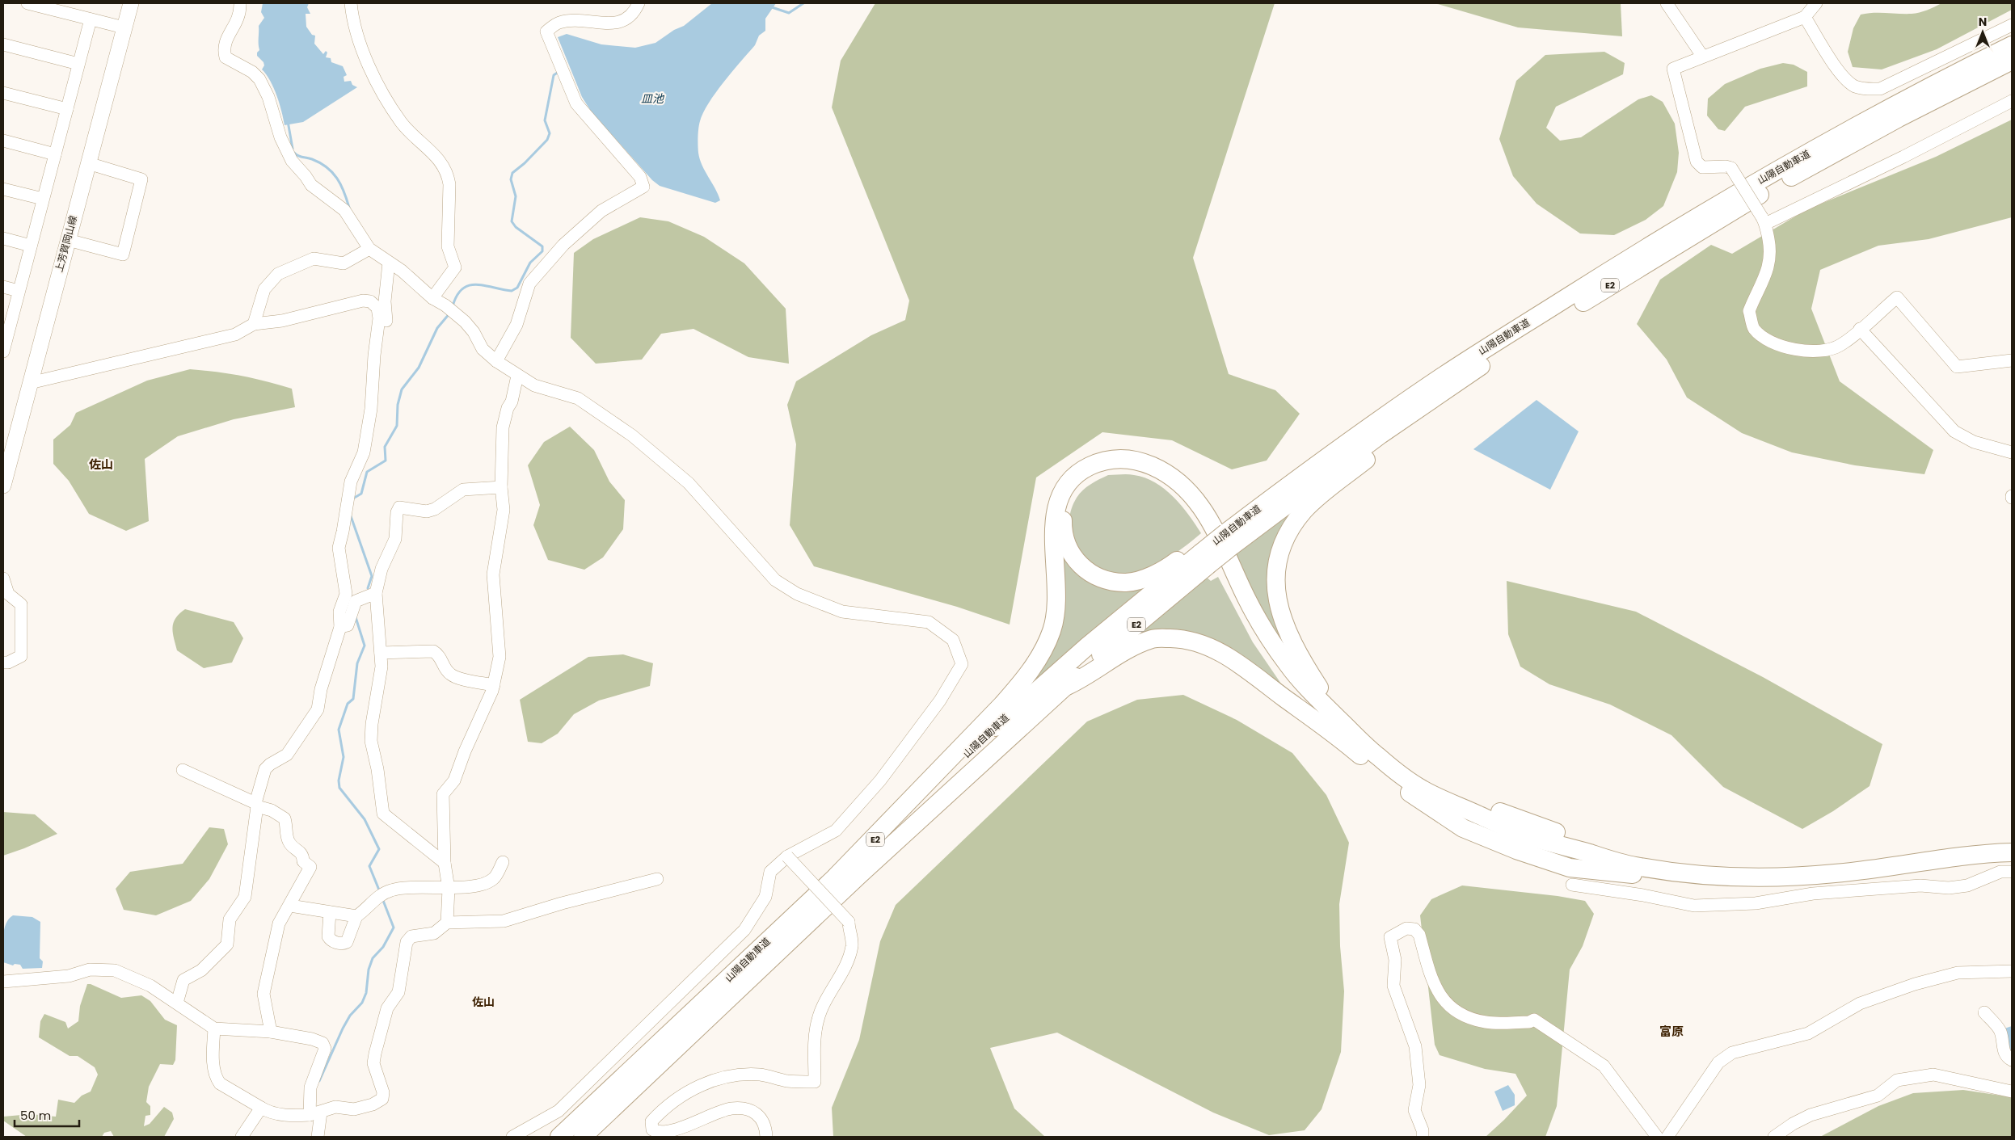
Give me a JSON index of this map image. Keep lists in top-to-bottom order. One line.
{"streets":{"highway":["山陽自動車道","E2"],"main road":["上芳賀岡山線"]},"districts":["佐山","佐山","富原"],"water":["皿池"],"scale_bar":"50 m","north":"top"}
